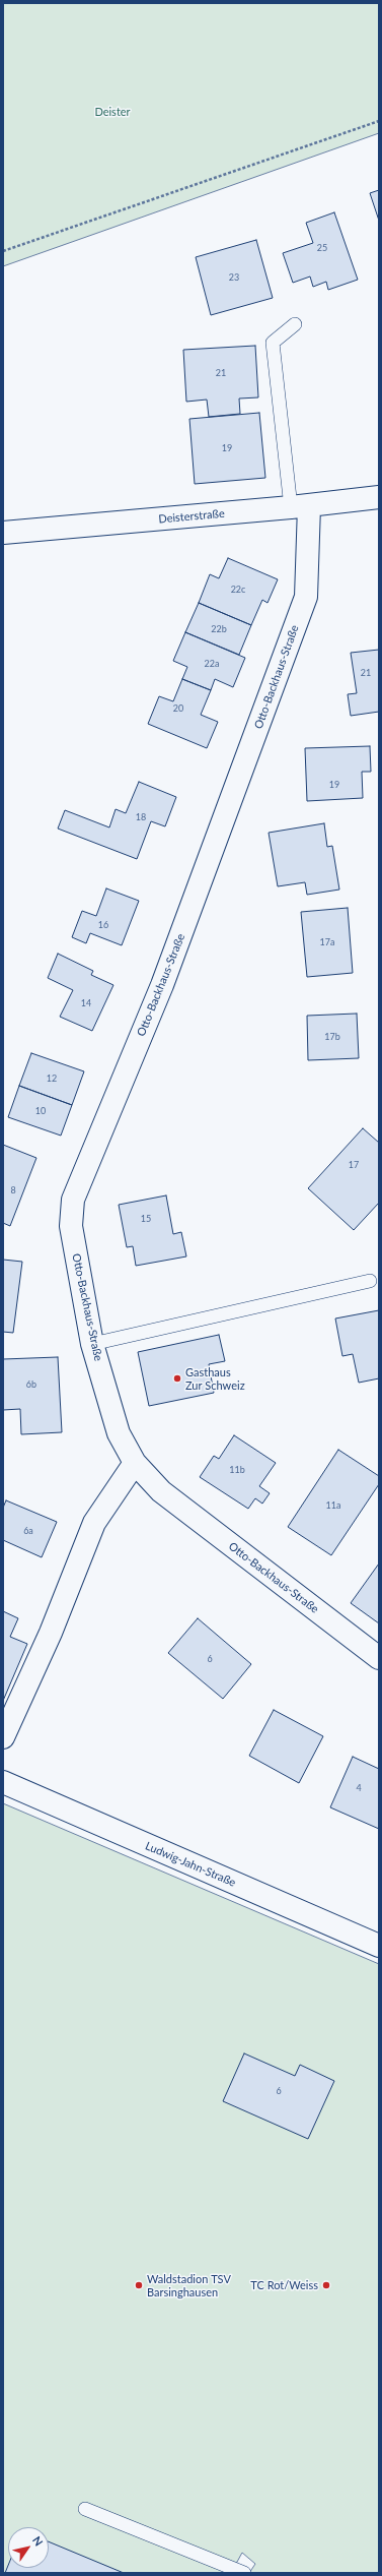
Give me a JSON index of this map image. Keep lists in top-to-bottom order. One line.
{"streets":{"street":["Deisterstraße","Otto-Backhaus-Straße","Ludwig-Jahn-Straße"]},"crossings":[["Deisterstraße","Otto-Backhaus-Straße"]],"parks":["Deister"],"places":["Gasthaus Zur Schweiz","Waldstadion TSV Barsinghausen","TC Rot/Weiss"],"house_numbers":["25","23","21","19","22c","22b","22a","21","20","19","18","16","17a","14","17b","12","10","17","8","15","6b","11b","11a","6a","6","4","6"],"north":"top right"}
